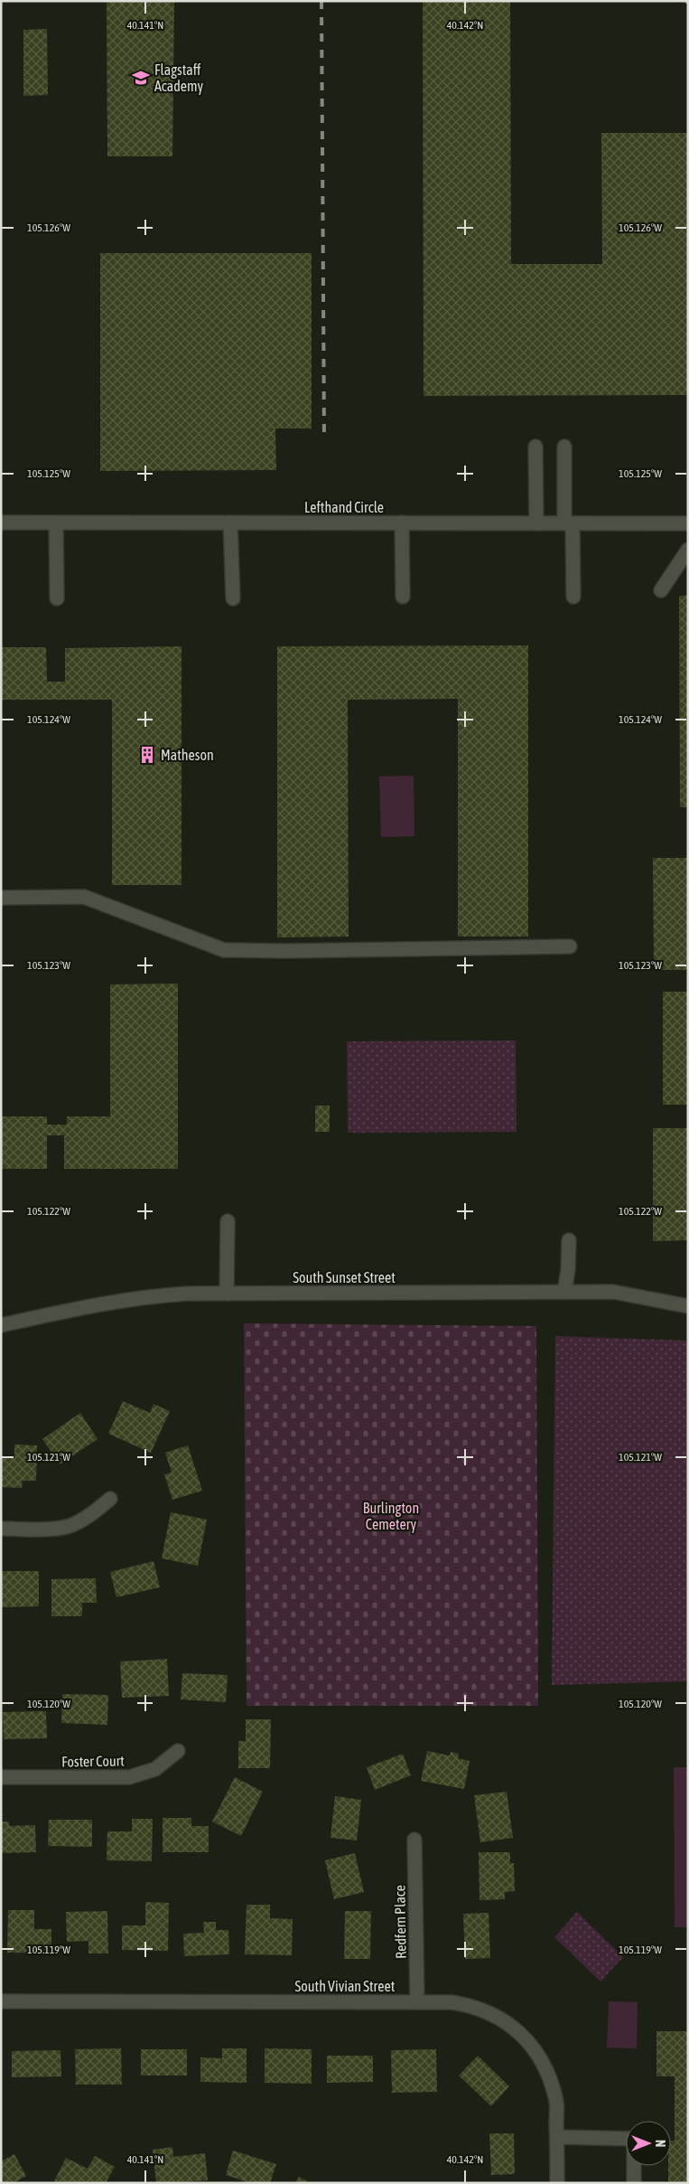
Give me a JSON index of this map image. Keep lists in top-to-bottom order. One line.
{"streets":{"street":["Lefthand Circle","South Sunset Street","Foster Court","Redfern Place","South Vivian Street"]},"crossings":[["Redfern Place","South Vivian Street"]],"parks":["Burlington Cemetery"],"places":{"school or university":["Flagstaff Academy"],"building":["Matheson"]},"north":"right","coordinates":["40.141°N","40.142°N","105.126°W","105.125°W","105.124°W","105.123°W","105.122°W","105.121°W","105.120°W","105.119°W"]}
